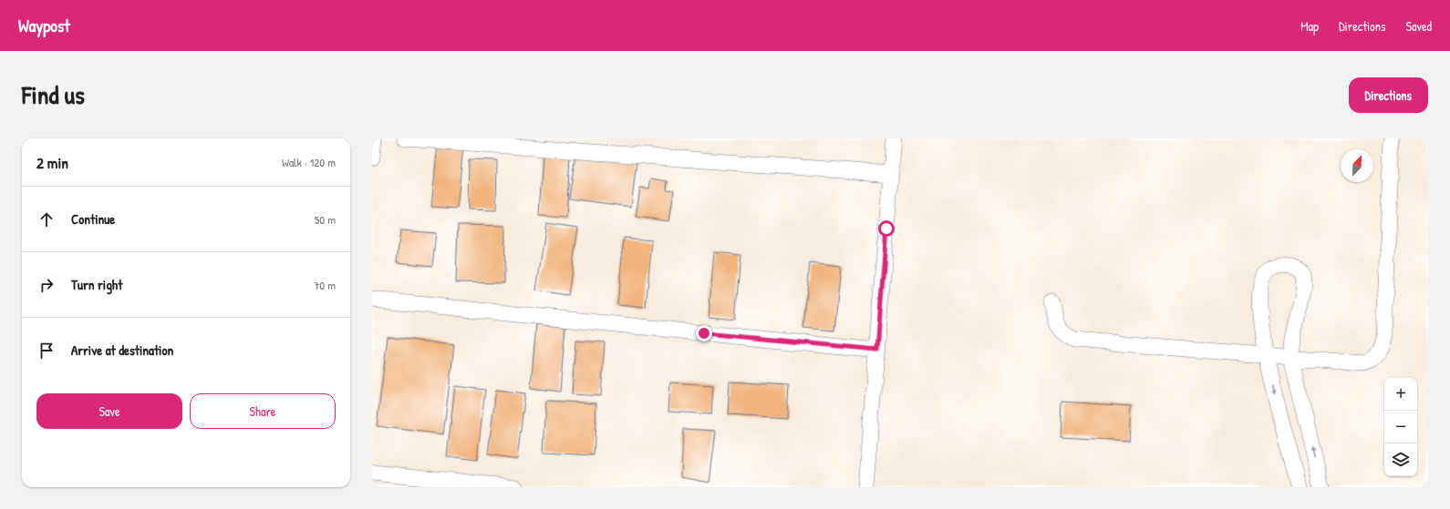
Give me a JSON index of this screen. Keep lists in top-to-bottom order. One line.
{"north":"top right","page":{"header":"Waypost","nav":["Map","Directions","Saved"],"title":"Find us","buttons":["Directions",["Save","Share"]],"heading":["2 min","Walk · 120 m"],"list":[["Continue","50 m"],["Turn right","70 m"],"Arrive at destination"],"map_buttons":["+","−"]}}
